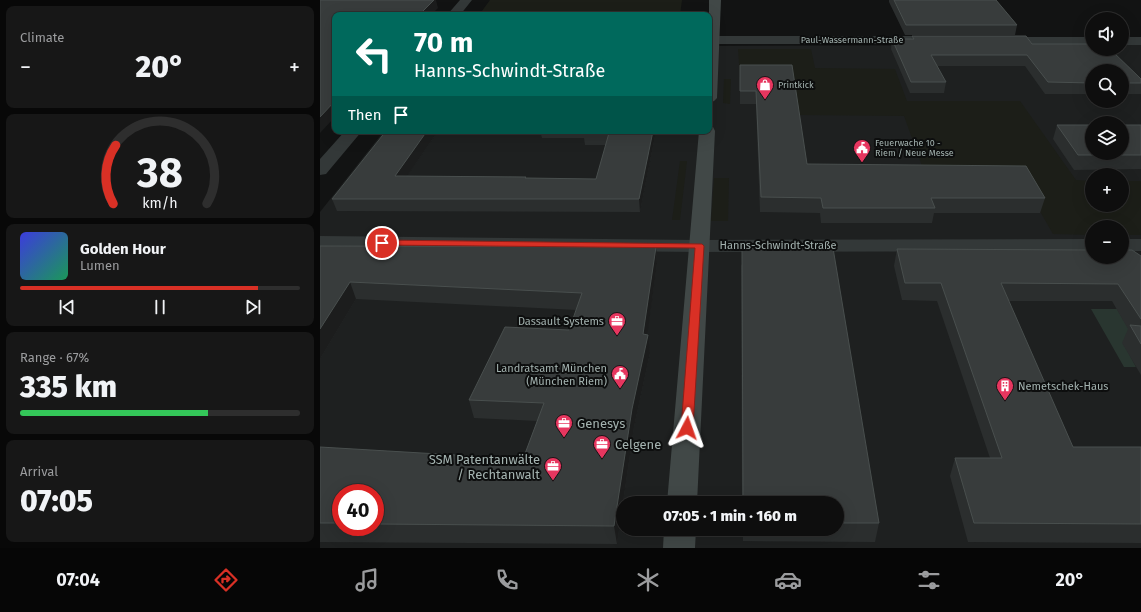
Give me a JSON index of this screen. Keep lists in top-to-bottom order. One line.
{"streets":{"street":["Paul-Wassermann-Straße","Hanns-Schwindt-Straße"]},"places":{"shop":["Printkick"],"public building":["Feuerwache 10 - Riem / Neue Messe","Landratsamt München (München Riem)"],"office":["Dassault Systems","Genesys","Celgene","SSM Patentanwälte / Rechtanwalt"],"building":["Nemetschek-Haus"]},"page":{"tile":["Climate",["Range · 67%","335 km"],["Arrival","07:05"]],"map_buttons":["+","−"],"turn":["70 m","Hanns-Schwindt-Straße"],"heat":["−","20°","+"],"then":"Then","song":["Golden Hour","Lumen"],"limit":"40","trip":"07:05 · 1 min · 160 m","tabs":["07:04","20°"],"gauge":["38","km/h"]}}
